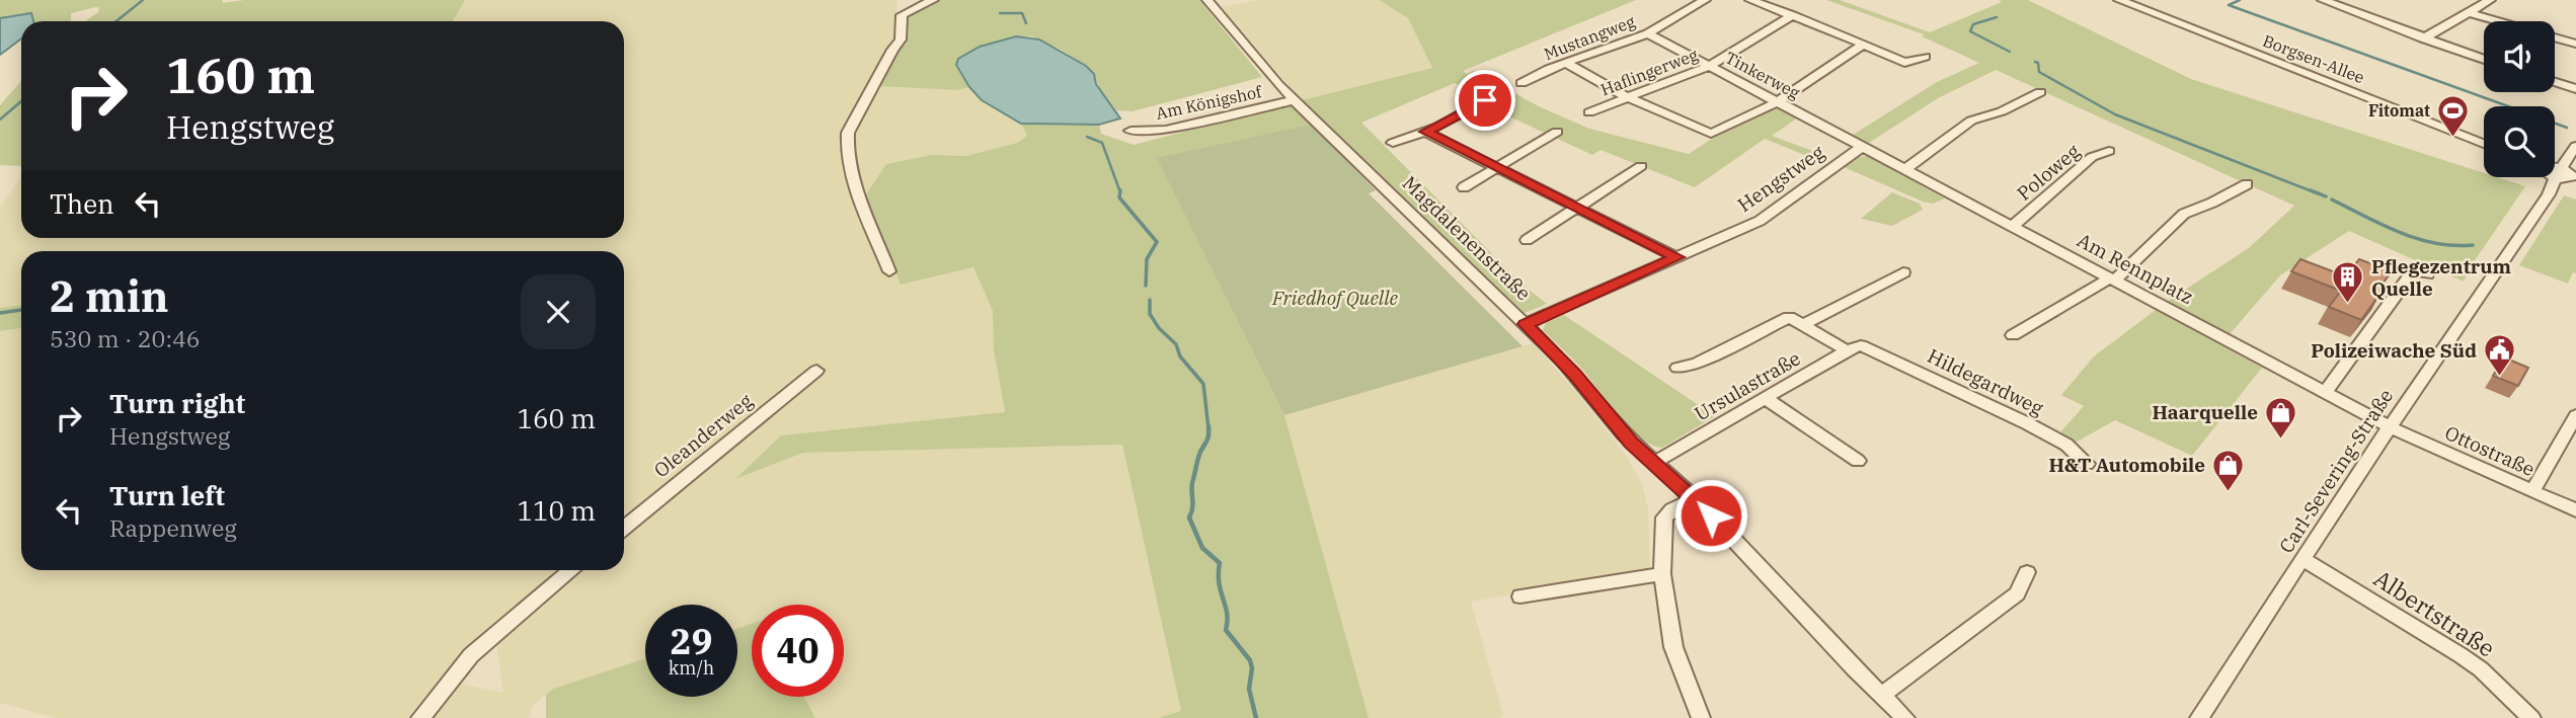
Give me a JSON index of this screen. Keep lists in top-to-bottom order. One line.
{"streets":{"street":["Mustangweg","Borgsen-Allee","Haflingerweg","Tinkerweg","Am Königshof","Poloweg","Hengstweg","Magdalenenstraße","Am Rennplatz","Hildegardweg","Ursulastraße","Oleanderweg","Ottostraße","Carl-Severing-Straße","Albertstraße"]},"crossings":[["Mustangweg","Tinkerweg"],["Haflingerweg","Tinkerweg"],["Tinkerweg","Hengstweg"],["Tinkerweg","Am Rennplatz"],["Am Königshof","Magdalenenstraße"],["Poloweg","Am Rennplatz"],["Hengstweg","Magdalenenstraße"],["Hengstweg","Am Rennplatz"],["Magdalenenstraße","Ursulastraße"],["Am Rennplatz","Ottostraße"],["Am Rennplatz","Carl-Severing-Straße"],["Hildegardweg","Ursulastraße"],["Ottostraße","Carl-Severing-Straße"],["Carl-Severing-Straße","Albertstraße"]],"parks":["Friedhof Quelle"],"places":{"sports":["Fitomat"],"building":["Pflegezentrum Quelle"],"public building":["Polizeiwache Süd"],"shop":["Haarquelle","H&T Automobile"]},"page":{"turn":["160 m","Hengstweg"],"then":"Then","heading":["2 min","530 m · 20:46"],"list":[{"name":"Turn right","note":"Hengstweg","value":"160 m"},{"name":"Turn left","note":"Rappenweg","value":"110 m"}],"speed":"29 km/h","limit":"40"}}
